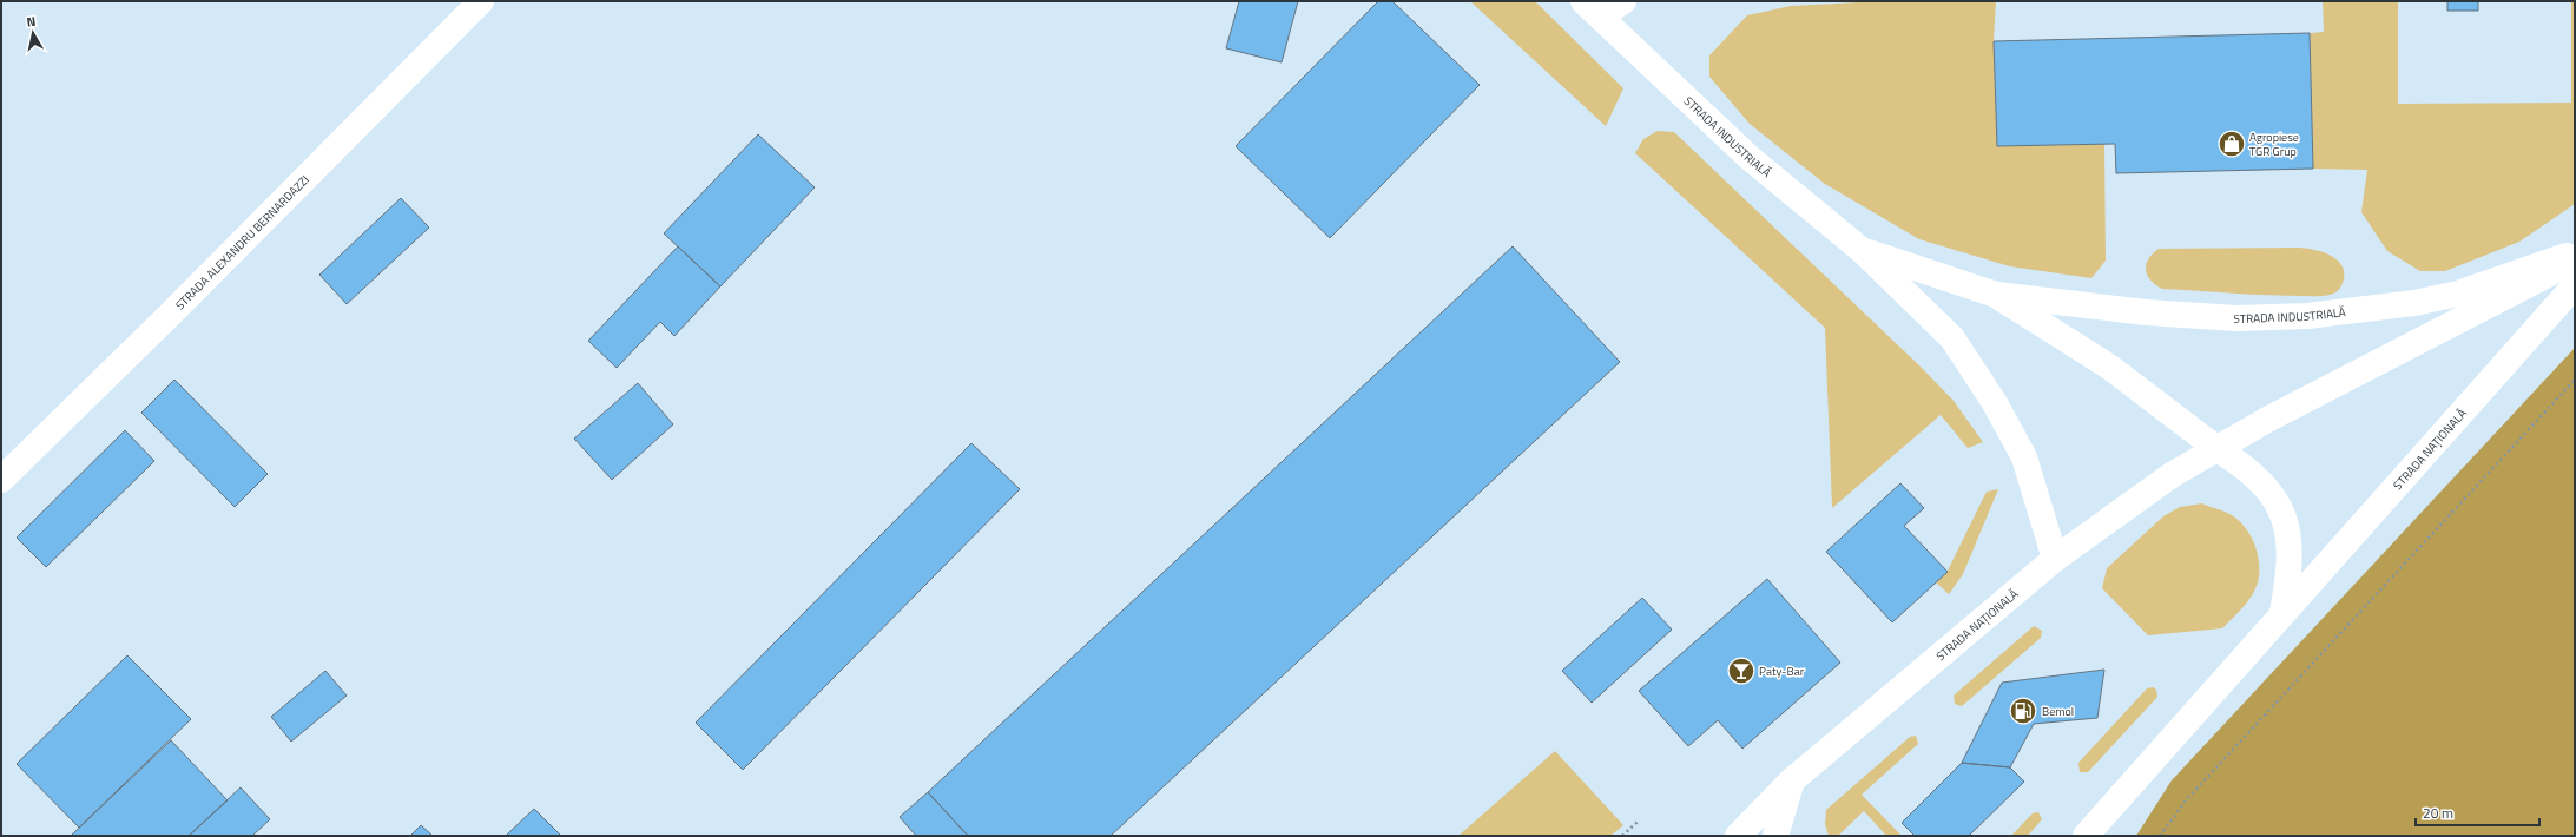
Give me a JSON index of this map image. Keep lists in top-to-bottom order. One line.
{"streets":{"main road":["STRADA INDUSTRIALĂ","STRADA ALEXANDRU BERNARDAZZI","STRADA NAȚIONALĂ"]},"crossings":[["STRADA INDUSTRIALĂ","STRADA NAȚIONALĂ"]],"places":{"shop":["Agropiese TGR Grup"],"bar":["Paty-Bar"],"fuel station":["Bemol"]},"scale_bar":"20 m","north":"top"}
